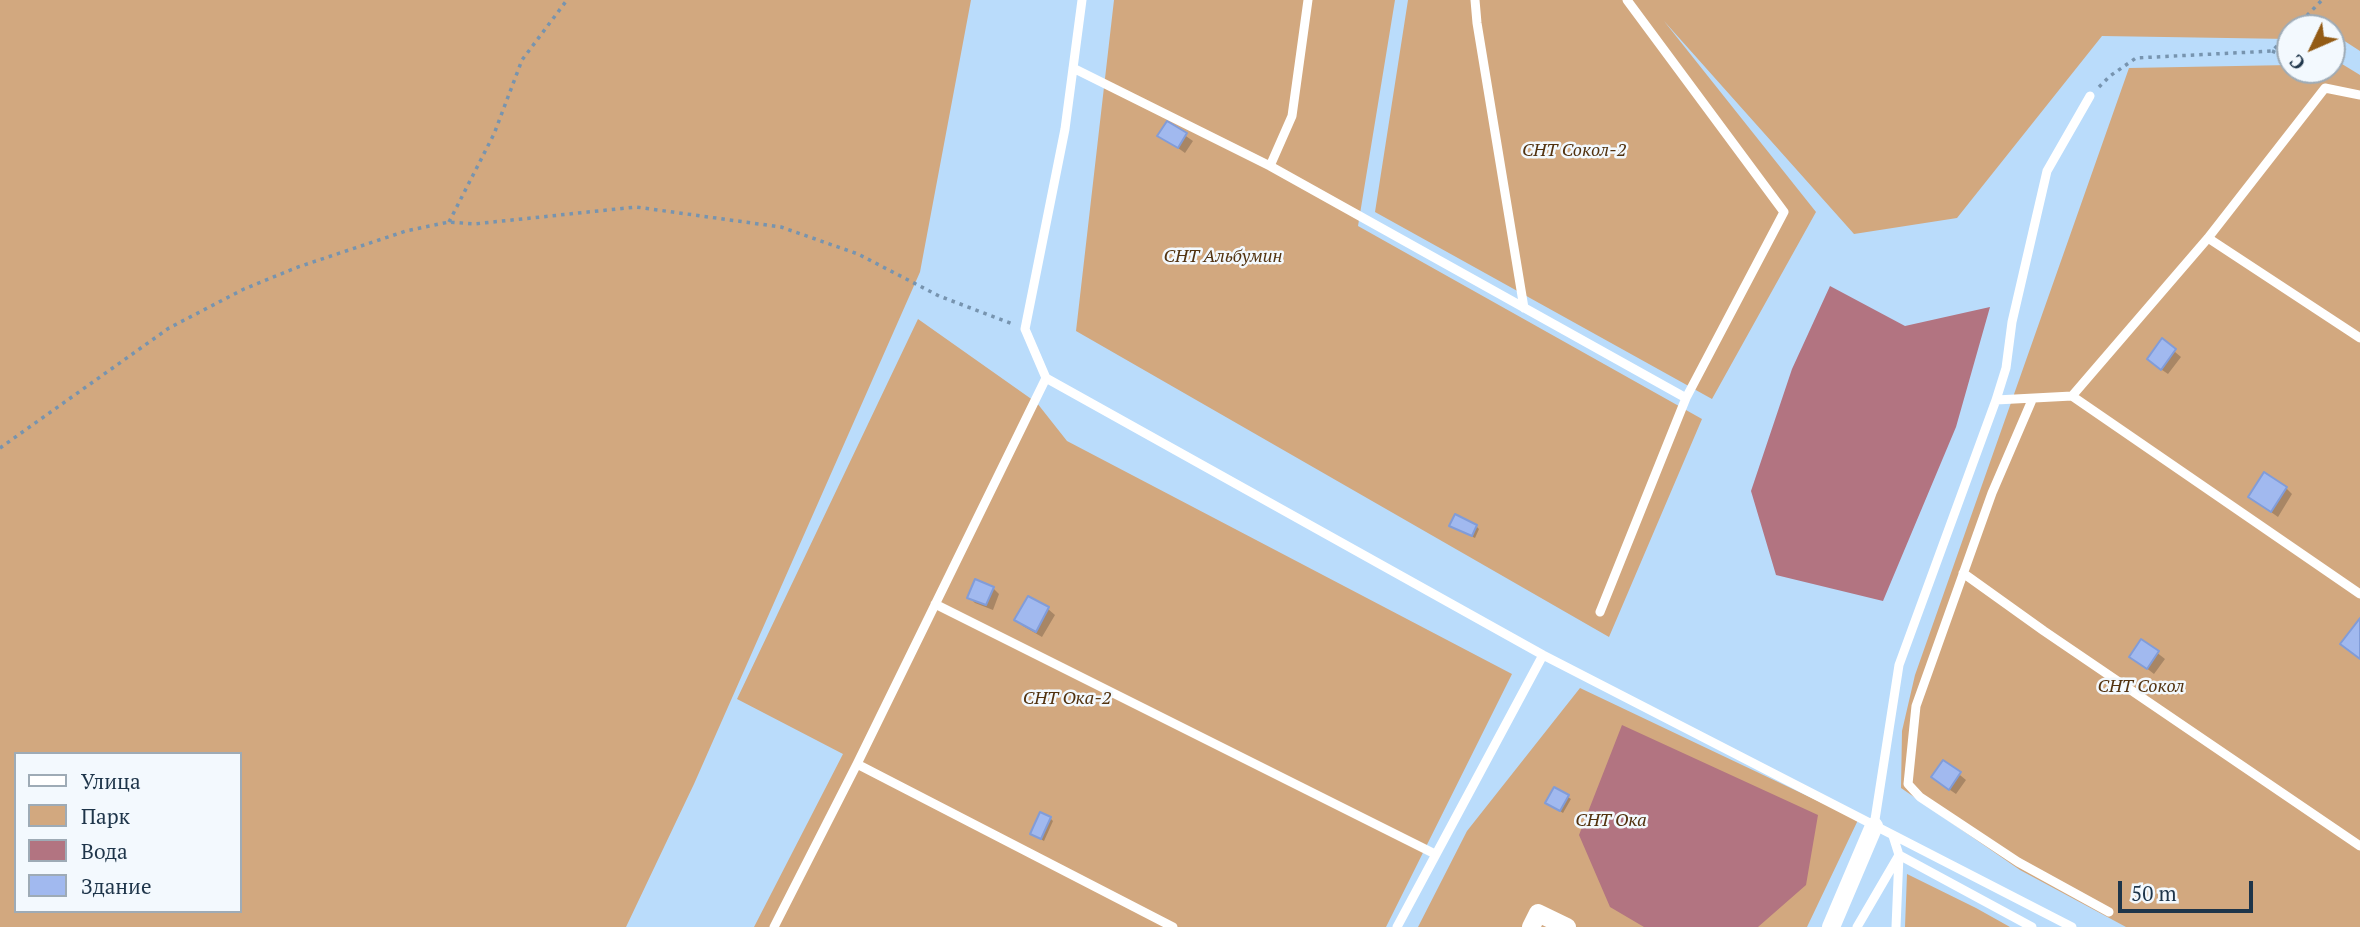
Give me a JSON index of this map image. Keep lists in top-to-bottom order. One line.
{"parks":["СНТ Сокол-2","СНТ Альбумин","СНТ Сокол","СНТ Ока-2","СНТ Ока"],"legend":["Улица","Парк","Вода","Здание"],"scale_bar":"50 m","north":"bottom left"}
